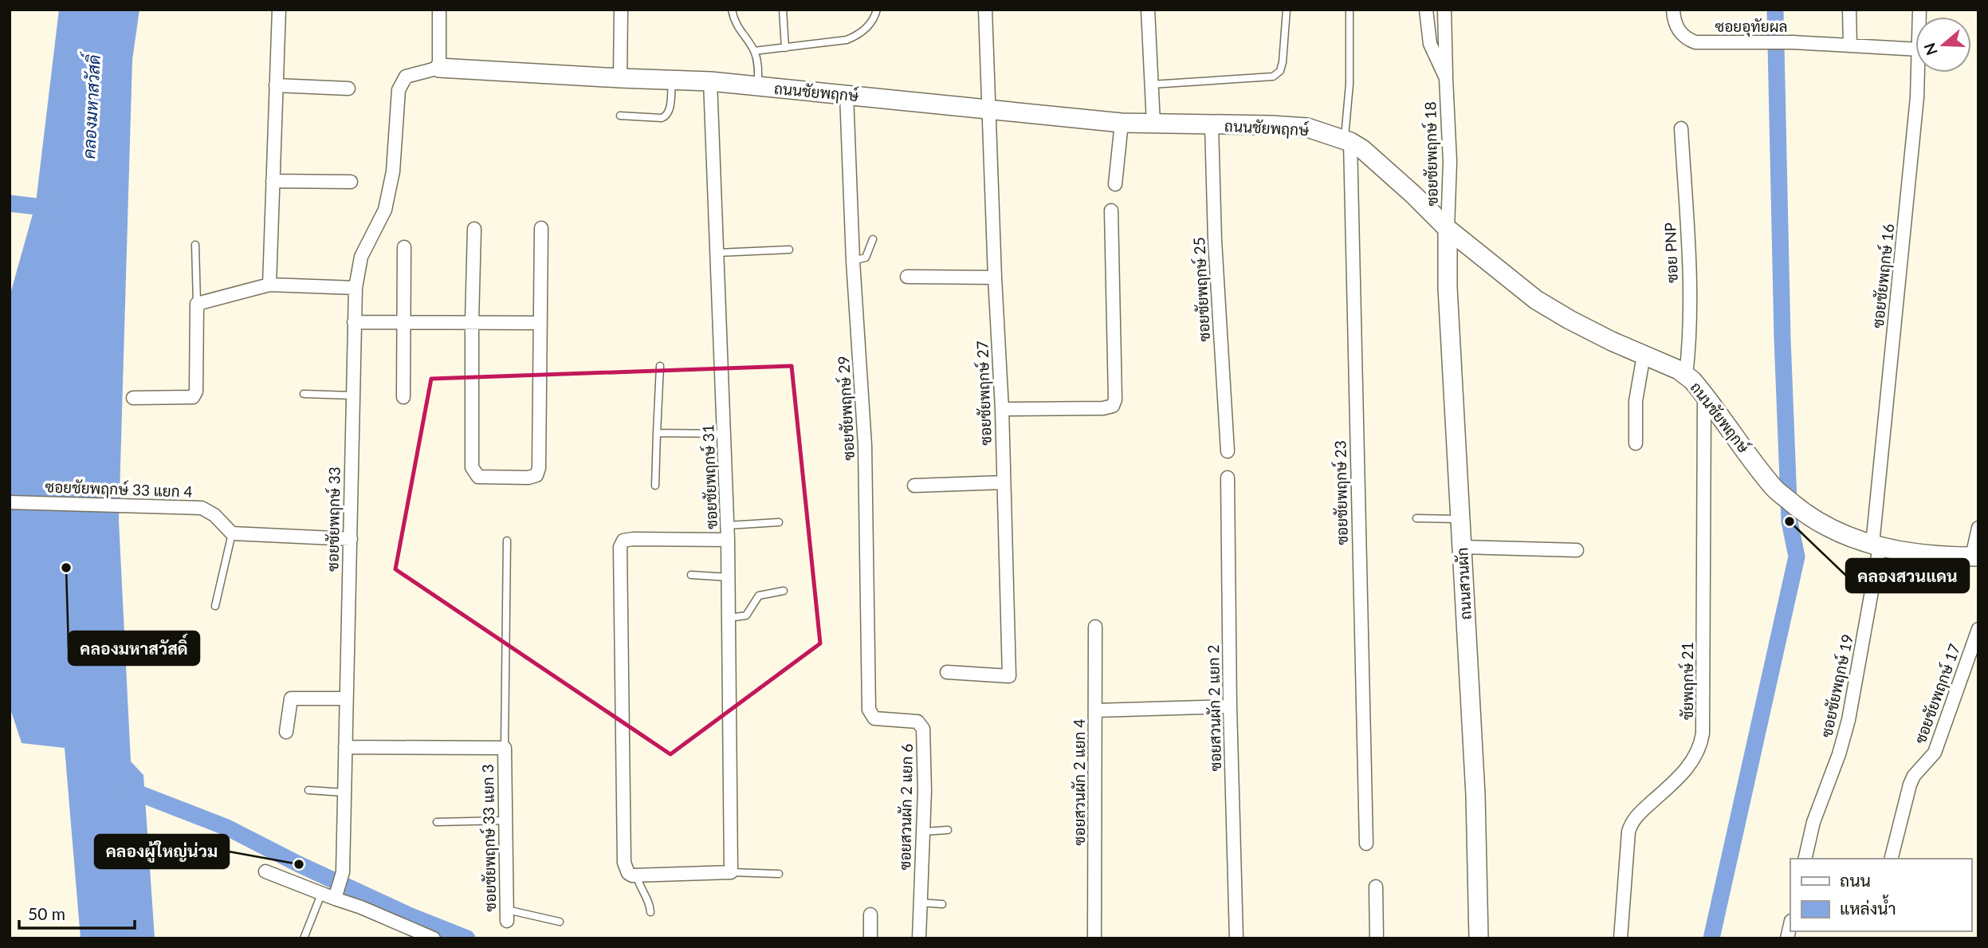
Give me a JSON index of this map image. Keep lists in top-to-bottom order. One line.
{"streets":{"street":["ซอยอุทัยผล","ถนนชัยพฤกษ์","ซอยชัยพฤกษ์ 18","ซอย PNP","ซอยชัยพฤกษ์ 16","ซอยชัยพฤกษ์ 25","ซอยชัยพฤกษ์ 27","ซอยชัยพฤกษ์ 29","ซอยชัยพฤกษ์ 31","ซอยชัยพฤกษ์ 33 แยก 4","ซอยชัยพฤกษ์ 23","ซอยชัยพฤกษ์ 33","ถนนสวนผัก","ชัยพฤกษ์ 21","ซอยชัยพฤกษ์ 19","ซอยชัยพฤกษ์ 17","ซอยสวนผัก 2 แยก 2","ซอยสวนผัก 2 แยก 4","ซอยสวนผัก 2 แยก 6","ซอยชัยพฤกษ์ 33 แยก 3"]},"crossings":[["ถนนชัยพฤกษ์","ซอยชัยพฤกษ์ 18"],["ถนนชัยพฤกษ์","ซอย PNP"],["ถนนชัยพฤกษ์","ซอยชัยพฤกษ์ 16"],["ถนนชัยพฤกษ์","ซอยชัยพฤกษ์ 25"],["ถนนชัยพฤกษ์","ซอยชัยพฤกษ์ 27"],["ถนนชัยพฤกษ์","ซอยชัยพฤกษ์ 29"],["ถนนชัยพฤกษ์","ซอยชัยพฤกษ์ 31"],["ถนนชัยพฤกษ์","ซอยชัยพฤกษ์ 23"],["ถนนชัยพฤกษ์","ซอยชัยพฤกษ์ 33"],["ถนนชัยพฤกษ์","ถนนสวนผัก"],["ถนนชัยพฤกษ์","ชัยพฤกษ์ 21"],["ถนนชัยพฤกษ์","ซอยชัยพฤกษ์ 19"],["ซอยชัยพฤกษ์ 18","ถนนสวนผัก"],["ซอยชัยพฤกษ์ 16","ซอยชัยพฤกษ์ 19"],["ซอยชัยพฤกษ์ 29","ซอยสวนผัก 2 แยก 6"],["ซอยชัยพฤกษ์ 33","ซอยชัยพฤกษ์ 33 แยก 3"]],"water":["คลองมหาสวัสดิ์"],"places":["คลองสวนแดน","คลองมหาสวัสดิ์","คลองผู้ใหญ่น่วม"],"legend":["ถนน","แหล่งน้ำ"],"scale_bar":"50 m","north":"left"}
